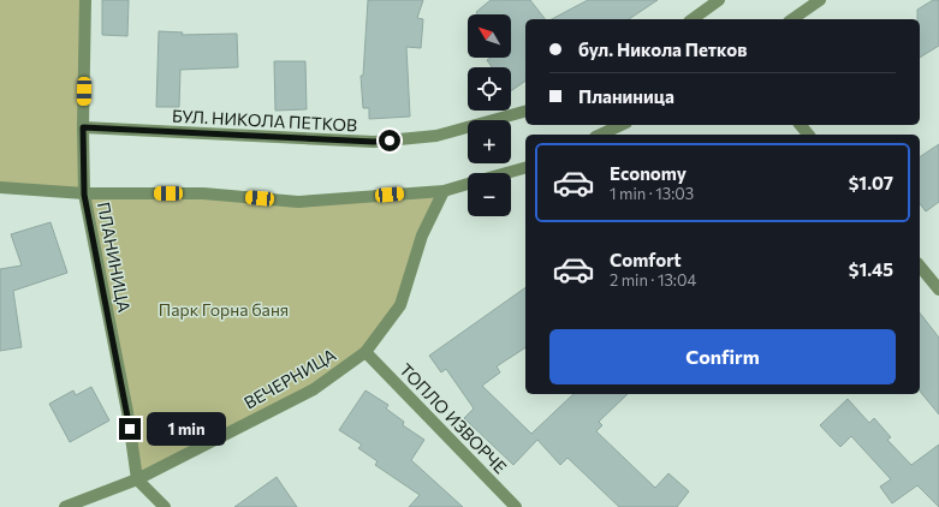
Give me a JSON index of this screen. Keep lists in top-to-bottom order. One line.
{"streets":{"street":["БУЛ. НИКОЛА ПЕТКОВ","ПЛАНИНИЦА","ВЕЧЕРНИЦА","ТОПЛО ИЗВОРЧЕ"]},"crossings":[["БУЛ. НИКОЛА ПЕТКОВ","ПЛАНИНИЦА"],["ПЛАНИНИЦА","ВЕЧЕРНИЦА"],["ВЕЧЕРНИЦА","ТОПЛО ИЗВОРЧЕ"]],"parks":["Парк Горна баня"],"north":"top left","page":{"map_buttons":["+","−"],"banner":["бул. Никола Петков","Планиница"],"list":[{"name":"Economy","note":"1 min · 13:03","value":"$1.07"},{"name":"Comfort","note":"2 min · 13:04","value":"$1.45"}],"buttons":"Confirm","bubble":"1 min"}}
